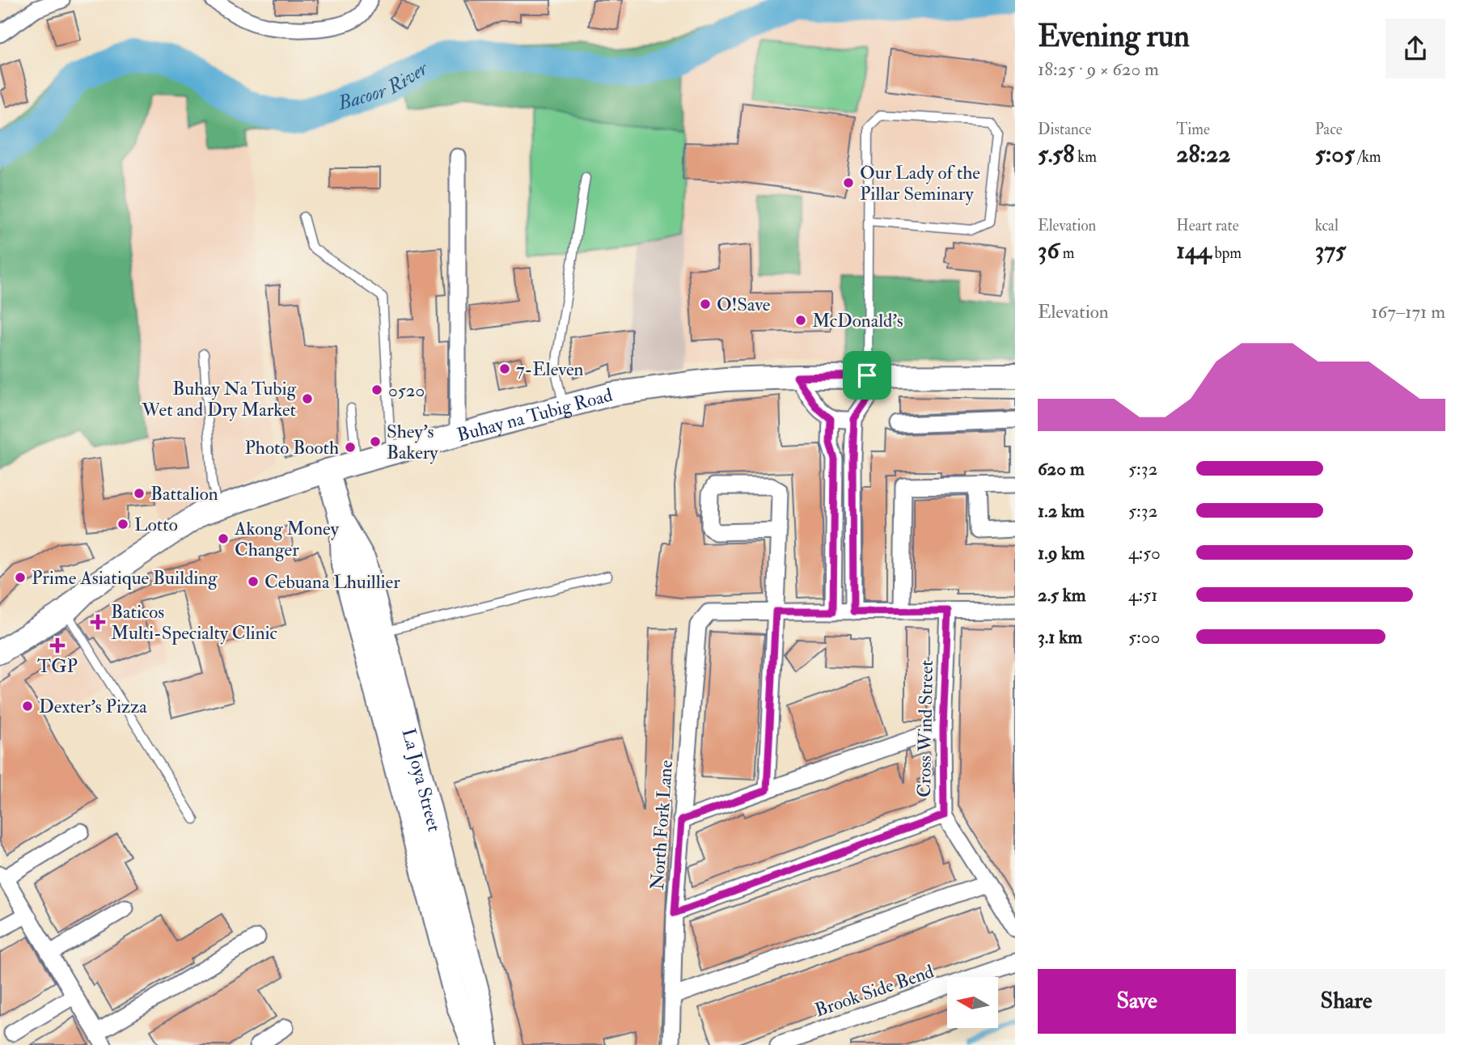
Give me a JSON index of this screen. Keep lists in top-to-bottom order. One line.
{"streets":{"main road":["Buhay na Tubig Road","La Joya Street"],"street":["Cross Wind Street","North Fork Lane","Brook Side Bend"]},"crossings":[["Buhay na Tubig Road","La Joya Street"]],"water":["Bacoor River"],"places":{"other":["Our Lady of the Pillar Seminary","O!Save","McDonald's","7-Eleven","0520","Buhay Na Tubig Wet and Dry Market","Shey's Bakery","Photo Booth","Battalion","Lotto","Akong Money Changer","Prime Asiatique Building","Cebuana Lhuillier","Dexter's Pizza"],"health":["Baticos Multi-Specialty Clinic","TGP"]},"north":"left","page":{"heading":["Evening run","18:25 · 9 × 620 m"],"stats":[["Distance","5.58 km"],["Time","28:22"],["Pace","5:05 /km"],["Elevation","36 m"],["Heart rate","144 bpm"],["kcal","375"]],"chart":["Elevation","167–171 m"],"list":[{"name":"620 m","note":"5:32"},{"name":"1.2 km","note":"5:32"},{"name":"1.9 km","note":"4:50"},{"name":"2.5 km","note":"4:51"},{"name":"3.1 km","note":"5:00"}],"buttons":["Save","Share"]}}
